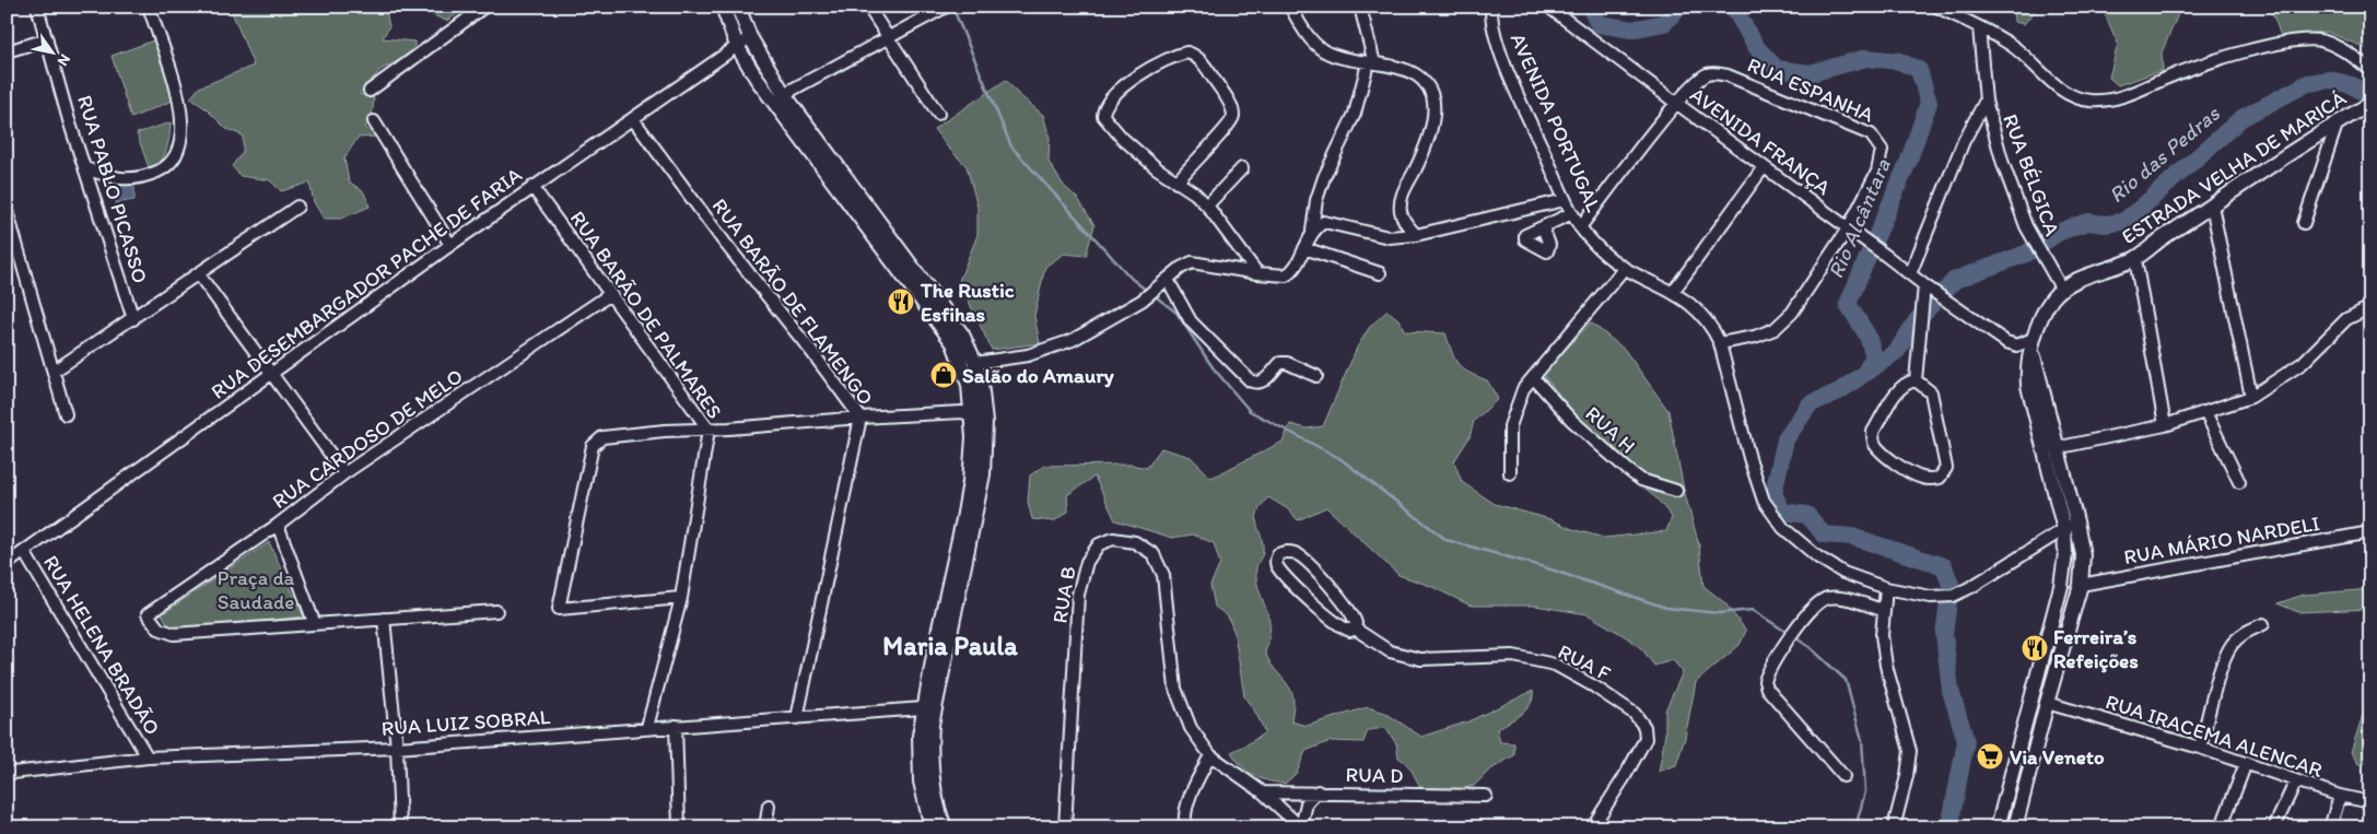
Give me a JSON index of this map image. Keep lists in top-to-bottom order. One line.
{"streets":{"main road":["ESTRADA VELHA DE MARICÁ"],"street":["RUA ESPANHA","AVENIDA PORTUGAL","AVENIDA FRANÇA","RUA BÉLGICA","RUA PABLO PICASSO","RUA DESEMBARGADOR PACHE DE FARIA","RUA BARÃO DE FLAMENGO","RUA BARÃO DE PALMARES","RUA H","RUA CARDOSO DE MELO","RUA MÁRIO NARDELI","RUA B","RUA HELENA BRADÃO","RUA F","RUA LUIZ SOBRAL","RUA IRACEMA ALENCAR","RUA D"]},"crossings":[["RUA ESPANHA","AVENIDA FRANÇA"],["AVENIDA PORTUGAL","ESTRADA VELHA DE MARICÁ"],["AVENIDA FRANÇA","ESTRADA VELHA DE MARICÁ"],["AVENIDA FRANÇA","RUA BÉLGICA"],["ESTRADA VELHA DE MARICÁ","RUA BÉLGICA"],["RUA DESEMBARGADOR PACHE DE FARIA","RUA BARÃO DE FLAMENGO"],["RUA DESEMBARGADOR PACHE DE FARIA","RUA BARÃO DE PALMARES"],["RUA DESEMBARGADOR PACHE DE FARIA","RUA HELENA BRADÃO"],["RUA BARÃO DE FLAMENGO","RUA LUIZ SOBRAL"],["RUA BARÃO DE PALMARES","RUA CARDOSO DE MELO"],["RUA BARÃO DE PALMARES","RUA LUIZ SOBRAL"],["RUA HELENA BRADÃO","RUA LUIZ SOBRAL"]],"districts":["Maria Paula"],"water":["Rio das Pedras","Rio Alcântara"],"parks":["Praça da Saudade"],"places":{"restaurant":["The Rustic Esfihas","Ferreira’s Refeições"],"shop":["Salão do Amaury"],"supermarket":["Via Veneto"]},"north":"bottom right"}
